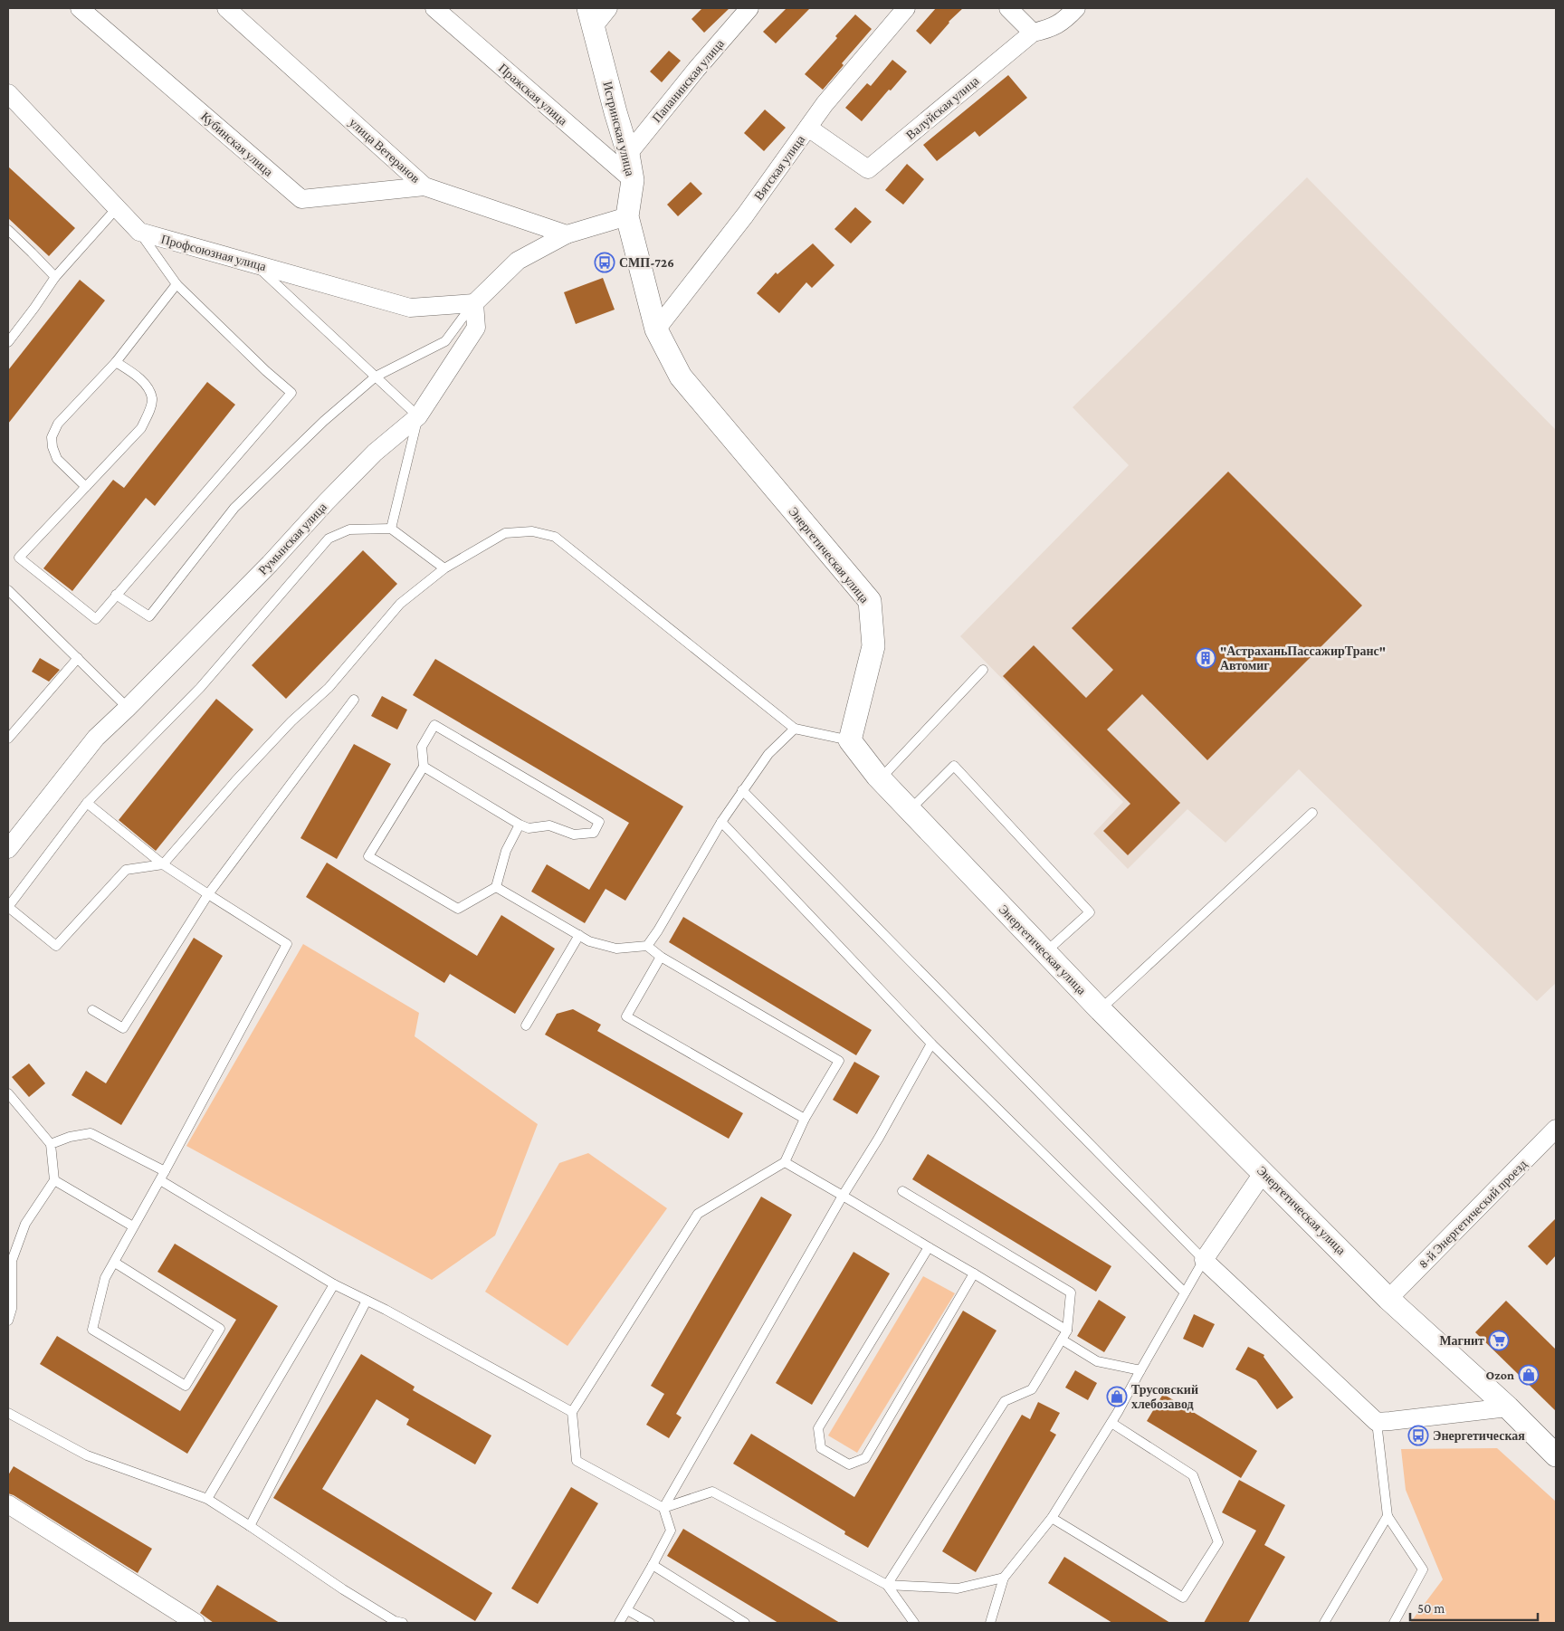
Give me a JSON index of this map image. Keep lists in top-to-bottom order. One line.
{"streets":{"street":["Папанинская улица","Пражская улица","Валуйская улица","Истринская улица","Кубинская улица","улица Ветеранов","Вятская улица","Профсоюзная улица","Румынская улица","Энергетическая улица","8-й Энергетический проезд"]},"crossings":[["Папанинская улица","Истринская улица"],["Пражская улица","Истринская улица"],["Валуйская улица","Вятская улица"],["Истринская улица","Вятская улица"],["Истринская улица","Энергетическая улица"],["Кубинская улица","улица Ветеранов"],["Профсоюзная улица","Румынская улица"],["Энергетическая улица","8-й Энергетический проезд"]],"places":{"bus stop":["СМП-726","Энергетическая"],"building":["\"АстраханьПассажирТранс\" Автомиг"],"supermarket":["Магнит"],"shop":["Ozon","Трусовский хлебозавод"]},"scale_bar":"50 m"}
